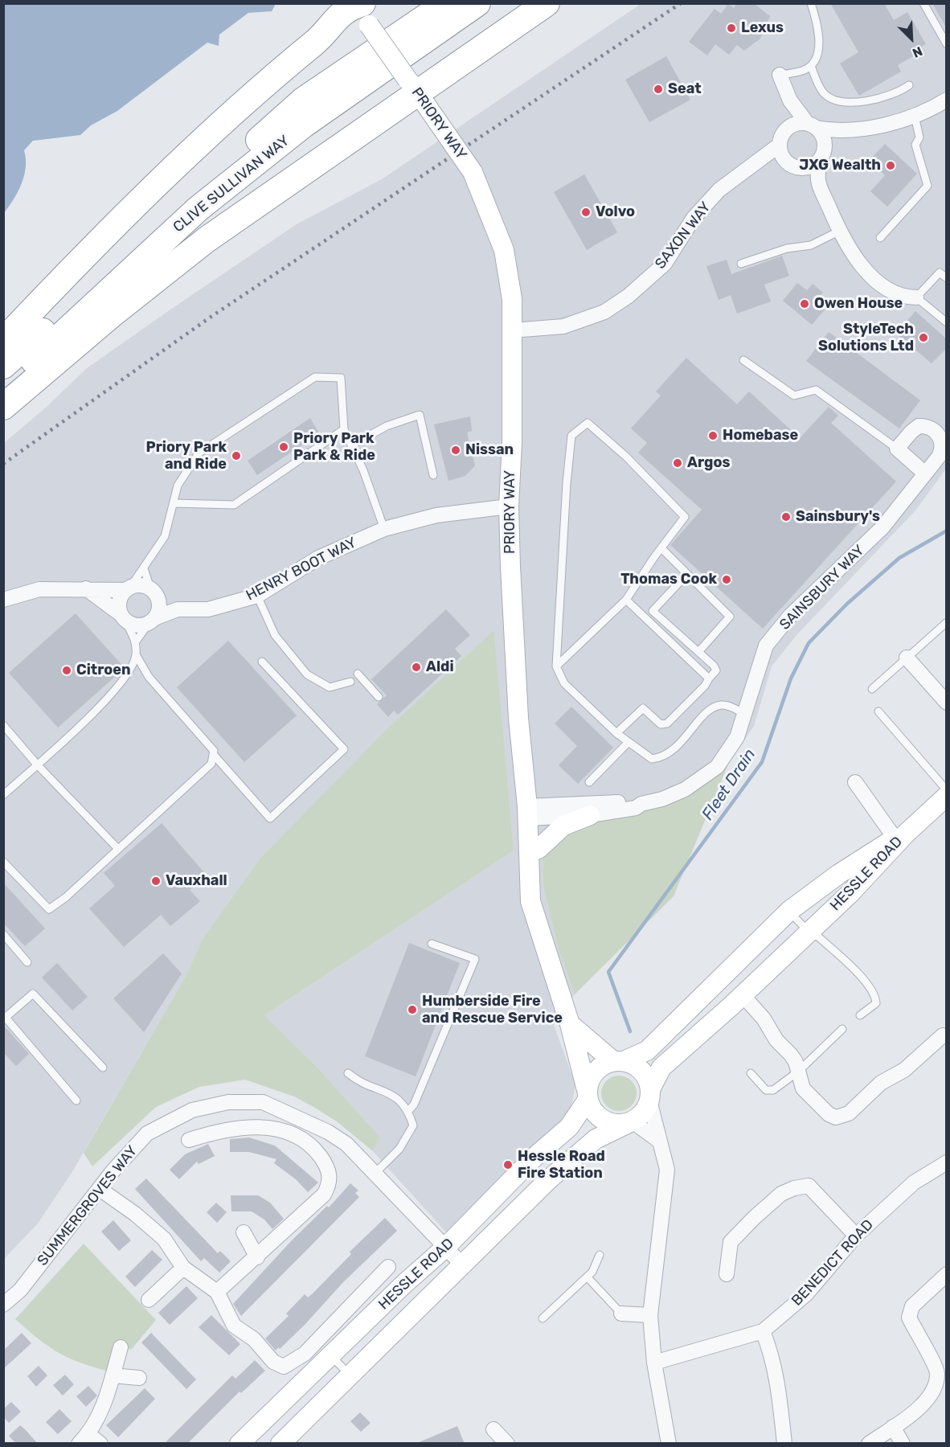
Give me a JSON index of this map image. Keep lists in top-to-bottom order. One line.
{"streets":{"highway":["CLIVE SULLIVAN WAY"],"street":["PRIORY WAY","SAXON WAY","HENRY BOOT WAY","SAINSBURY WAY","HESSLE ROAD","SUMMERGROVES WAY","BENEDICT ROAD"]},"crossings":[["PRIORY WAY","SAXON WAY"],["PRIORY WAY","HENRY BOOT WAY"],["PRIORY WAY","SAINSBURY WAY"],["PRIORY WAY","HESSLE ROAD"],["HESSLE ROAD","SUMMERGROVES WAY"]],"water":["Fleet Drain"],"places":["Lexus","Seat","JXG Wealth","Volvo","Owen House","StyleTech Solutions Ltd","Homebase","Priory Park Park & Ride","Nissan","Priory Park and Ride","Argos","Sainsbury's","Thomas Cook","Aldi","Citroen","Vauxhall","Humberside Fire and Rescue Service","Hessle Road Fire Station"],"north":"bottom right"}
